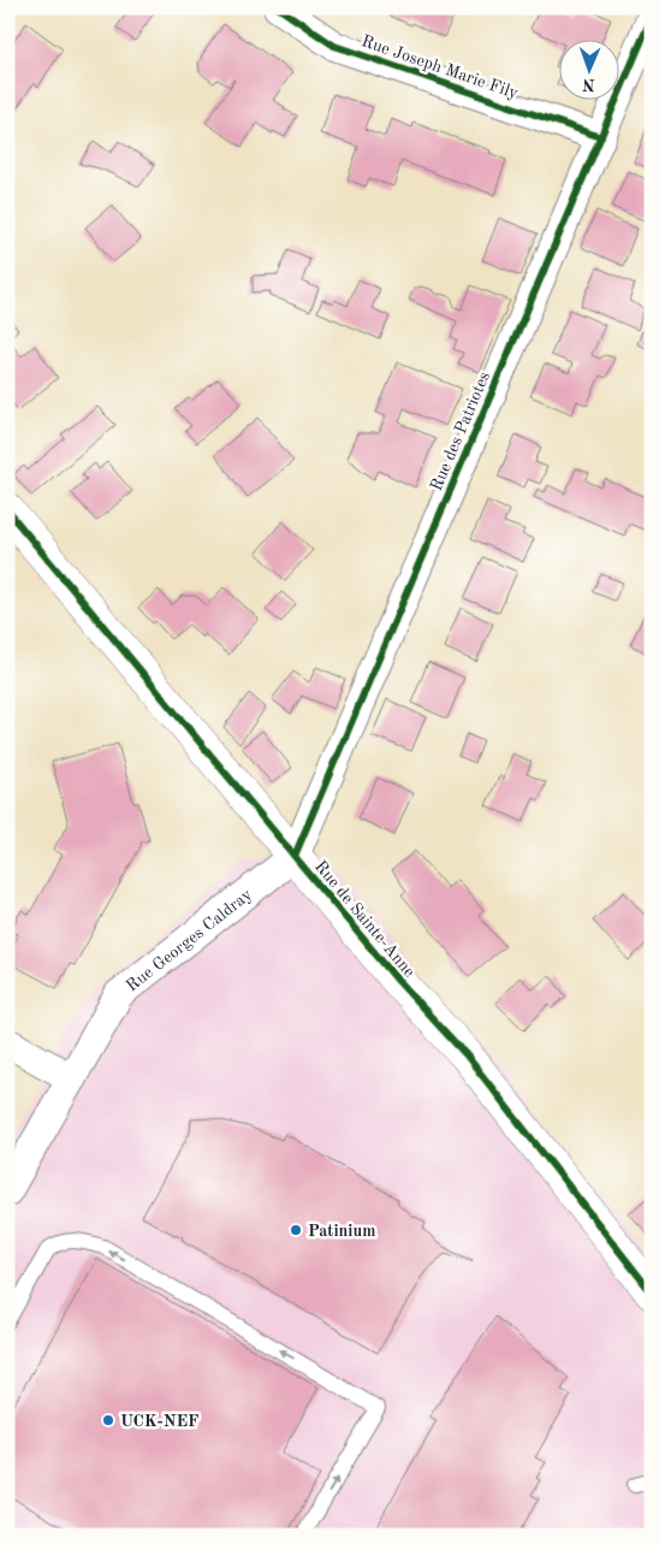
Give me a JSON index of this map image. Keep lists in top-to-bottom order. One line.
{"streets":{"street":["Rue Joseph Marie Fily","Rue des Patriotes","Rue de Sainte-Anne","Rue Georges Caldray"]},"crossings":[["Rue Joseph Marie Fily","Rue des Patriotes"],["Rue des Patriotes","Rue de Sainte-Anne"],["Rue des Patriotes","Rue Georges Caldray"],["Rue de Sainte-Anne","Rue Georges Caldray"]],"places":["Patinium","UCK-NEF"],"north":"bottom"}
